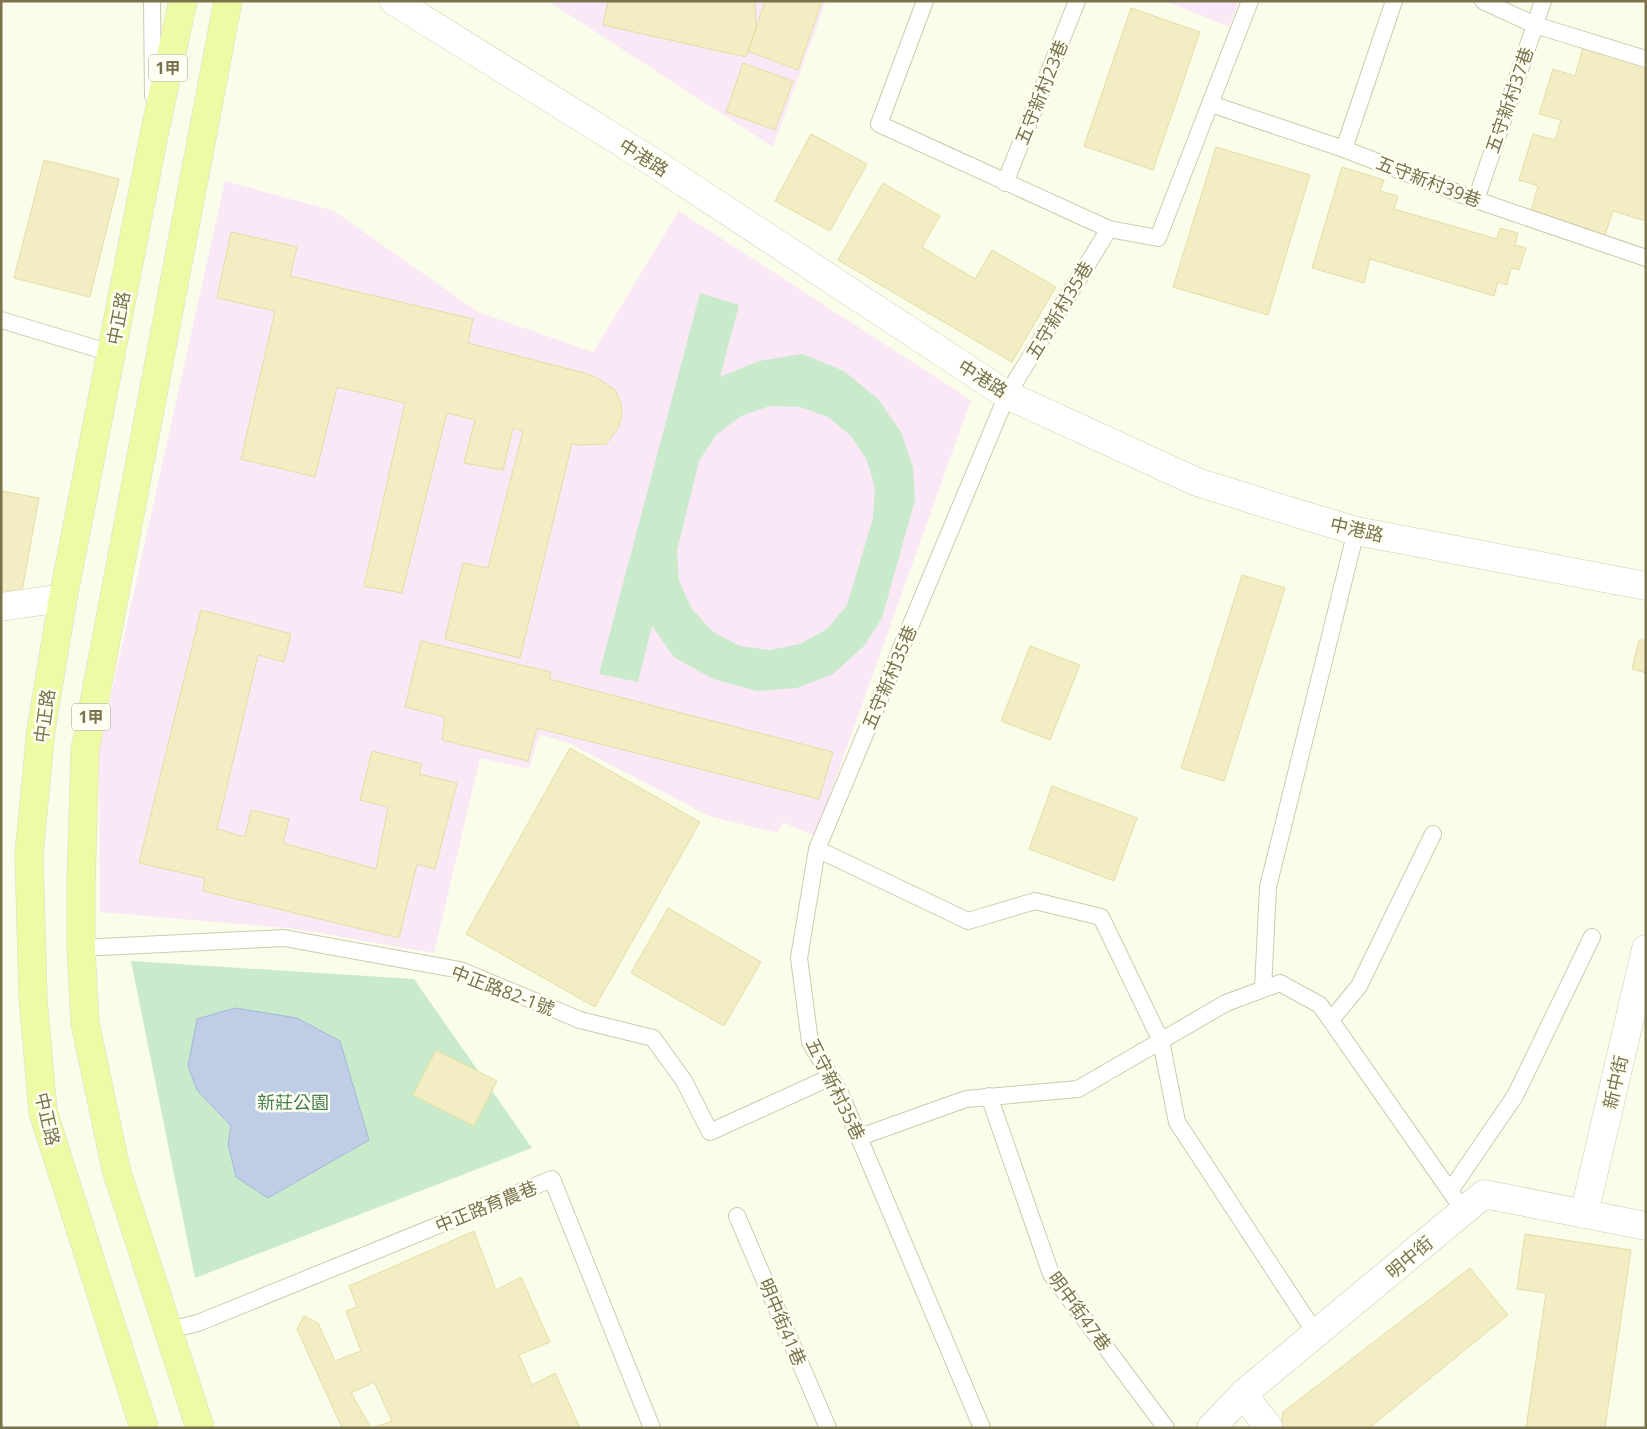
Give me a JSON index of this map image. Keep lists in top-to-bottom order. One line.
{"streets":{"main road":["1甲","中正路"],"street":["中港路","新中街","明中街"],"lane":["五守新村23巷","五守新村37巷","五守新村39巷","五守新村35巷","中正路82-1號","中正路育農巷","明中街47巷","明中街41巷"]},"crossings":[["1甲","中正路82-1號"],["1甲","中正路育農巷"],["五守新村37巷","五守新村39巷"],["中港路","五守新村35巷"],["五守新村35巷","中正路82-1號"],["新中街","明中街"]],"parks":["新莊公園"]}
